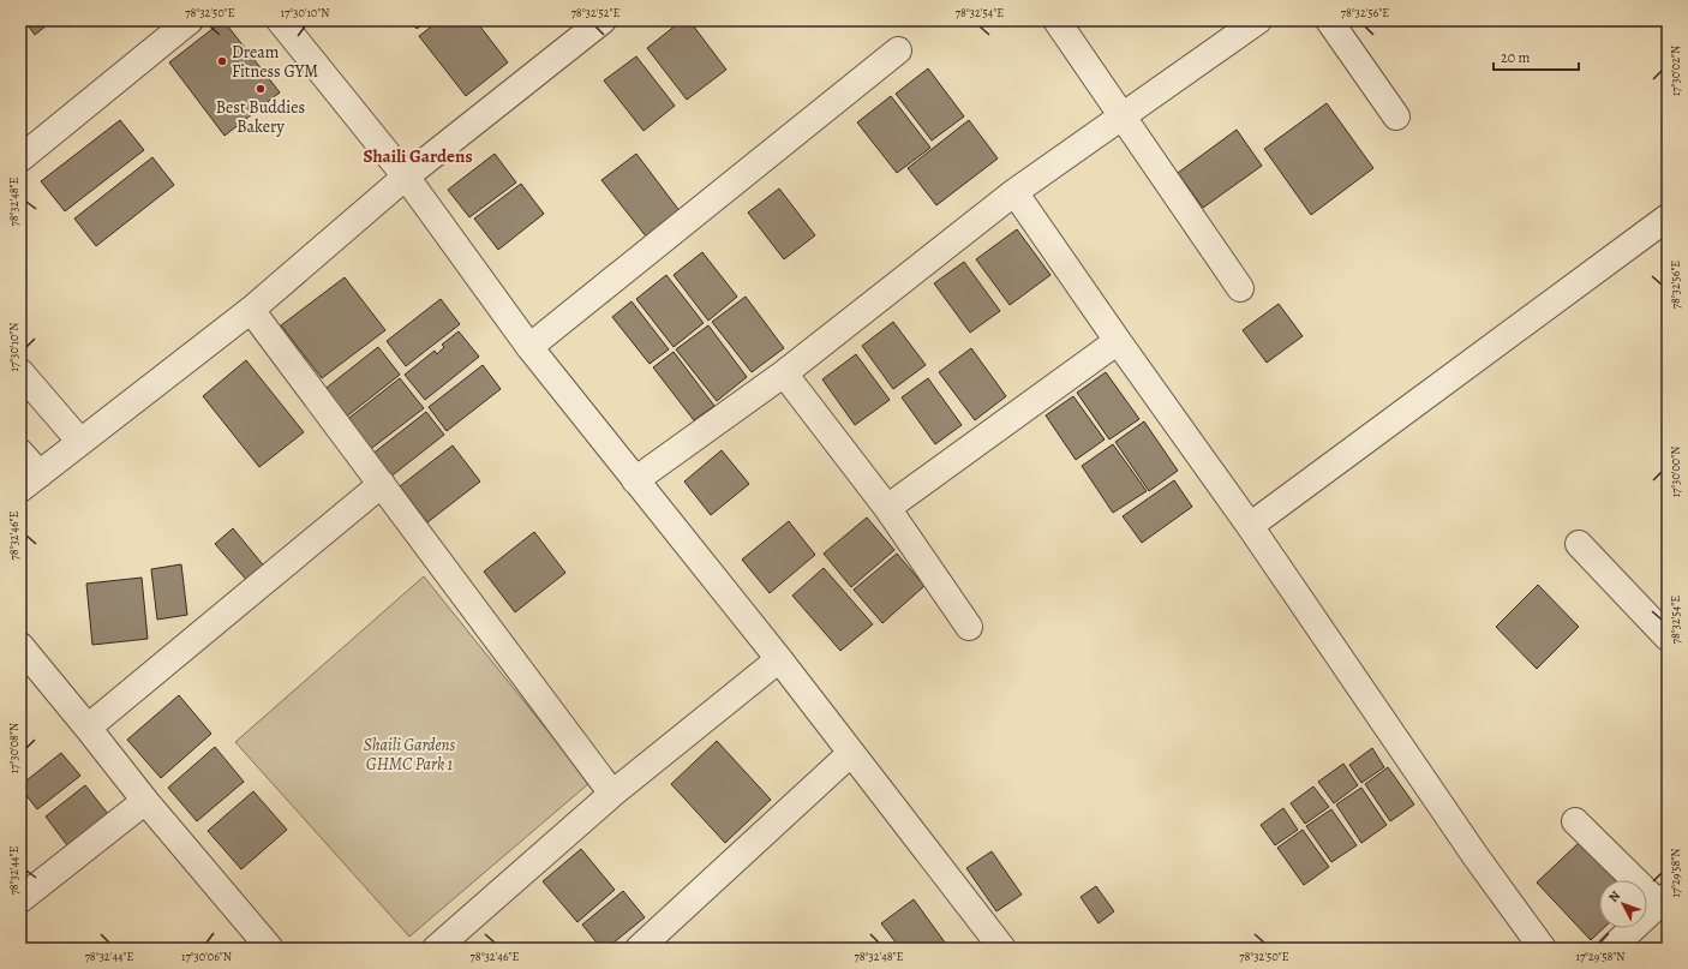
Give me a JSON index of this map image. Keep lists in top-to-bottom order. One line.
{"districts":["Shaili Gardens"],"parks":["Shaili Gardens GHMC Park 1"],"places":["Dream Fitness GYM","Best Buddies Bakery"],"scale_bar":"20 m","north":"top left","coordinates":["78°32'50\"E","17°30'10\"N","78°32'52\"E","78°32'54\"E","78°32'56\"E","17°30'02\"N","78°32'48\"E","17°30'00\"N","78°32'46\"E","17°30'08\"N","78°32'44\"E","17°29'58\"N","17°30'06\"N"]}
